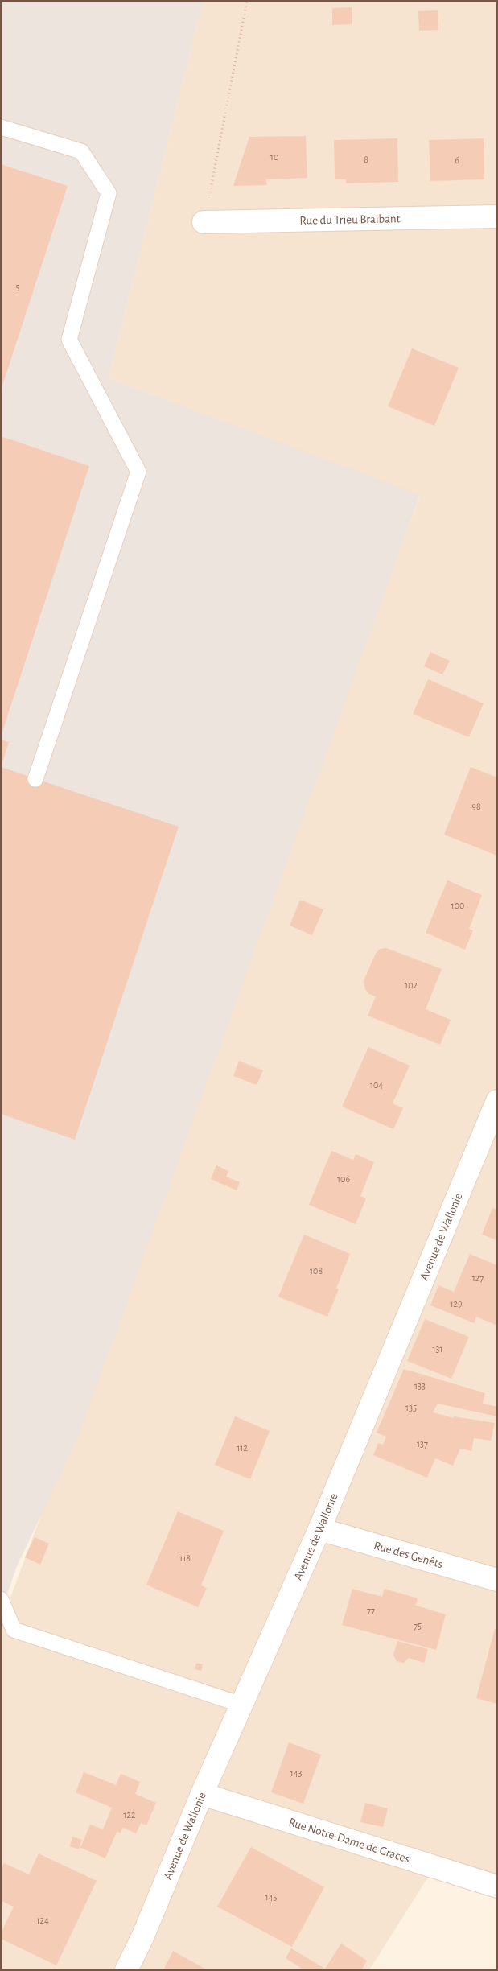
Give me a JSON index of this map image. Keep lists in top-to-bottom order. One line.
{"streets":{"street":["Rue du Trieu Braibant","Avenue de Wallonie","Rue des Genêts","Rue Notre-Dame de Graces"]},"crossings":[["Avenue de Wallonie","Rue des Genêts"],["Avenue de Wallonie","Rue Notre-Dame de Graces"]],"house_numbers":["10","8","6","5","98","100","102","104","106","108","127","129","131","133","135","137","112","118","77","75","143","122","145","124"]}
